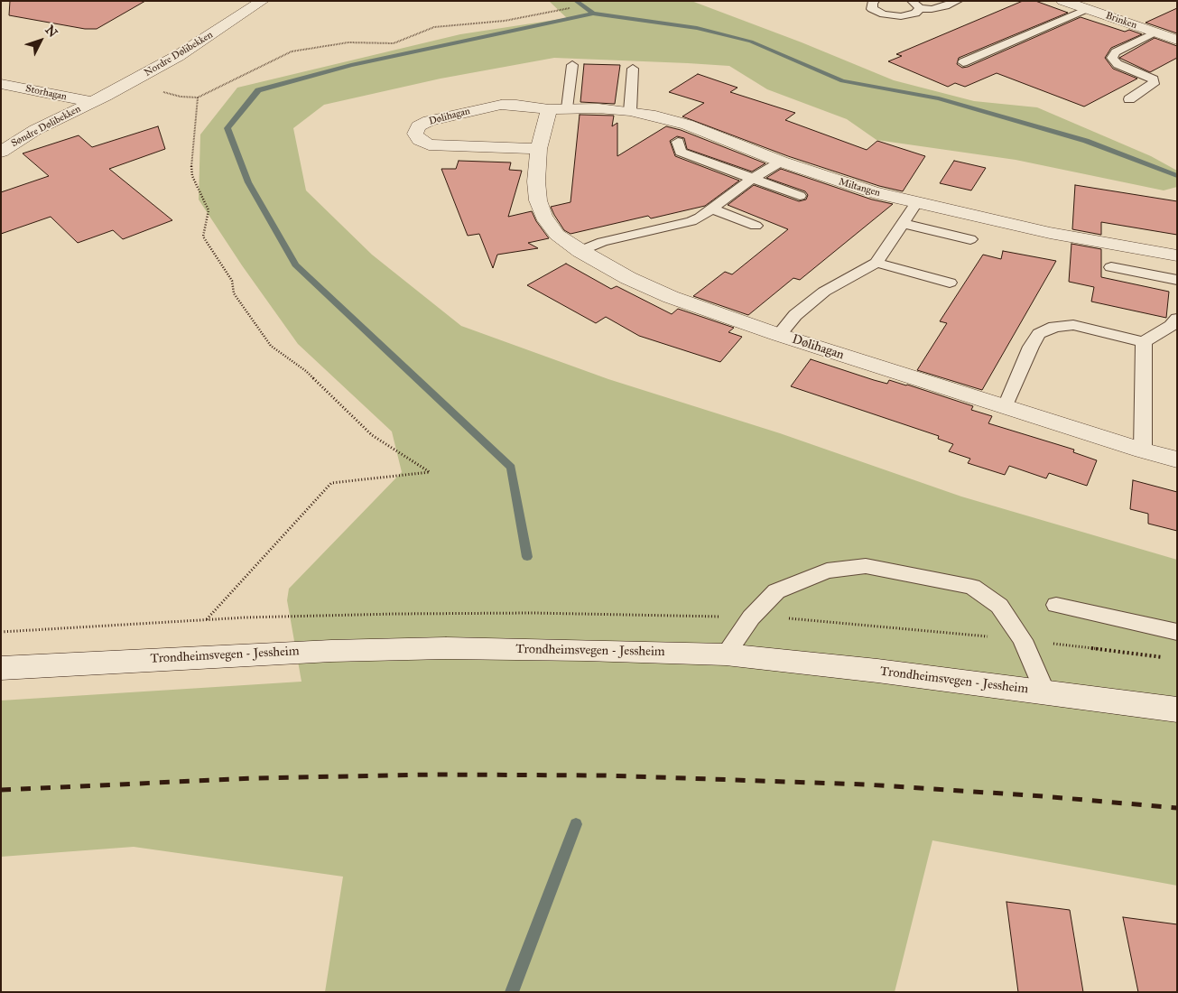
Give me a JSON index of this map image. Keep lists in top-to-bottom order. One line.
{"streets":{"street":["Brinken","Nordre Dølibekken","Storhagan","Dølihagan","Søndre Dølibekken","Miltangen","Trondheimsvegen - Jessheim"]},"crossings":[["Nordre Dølibekken","Storhagan"],["Nordre Dølibekken","Søndre Dølibekken"],["Storhagan","Søndre Dølibekken"],["Dølihagan","Miltangen"]],"north":"top right"}
